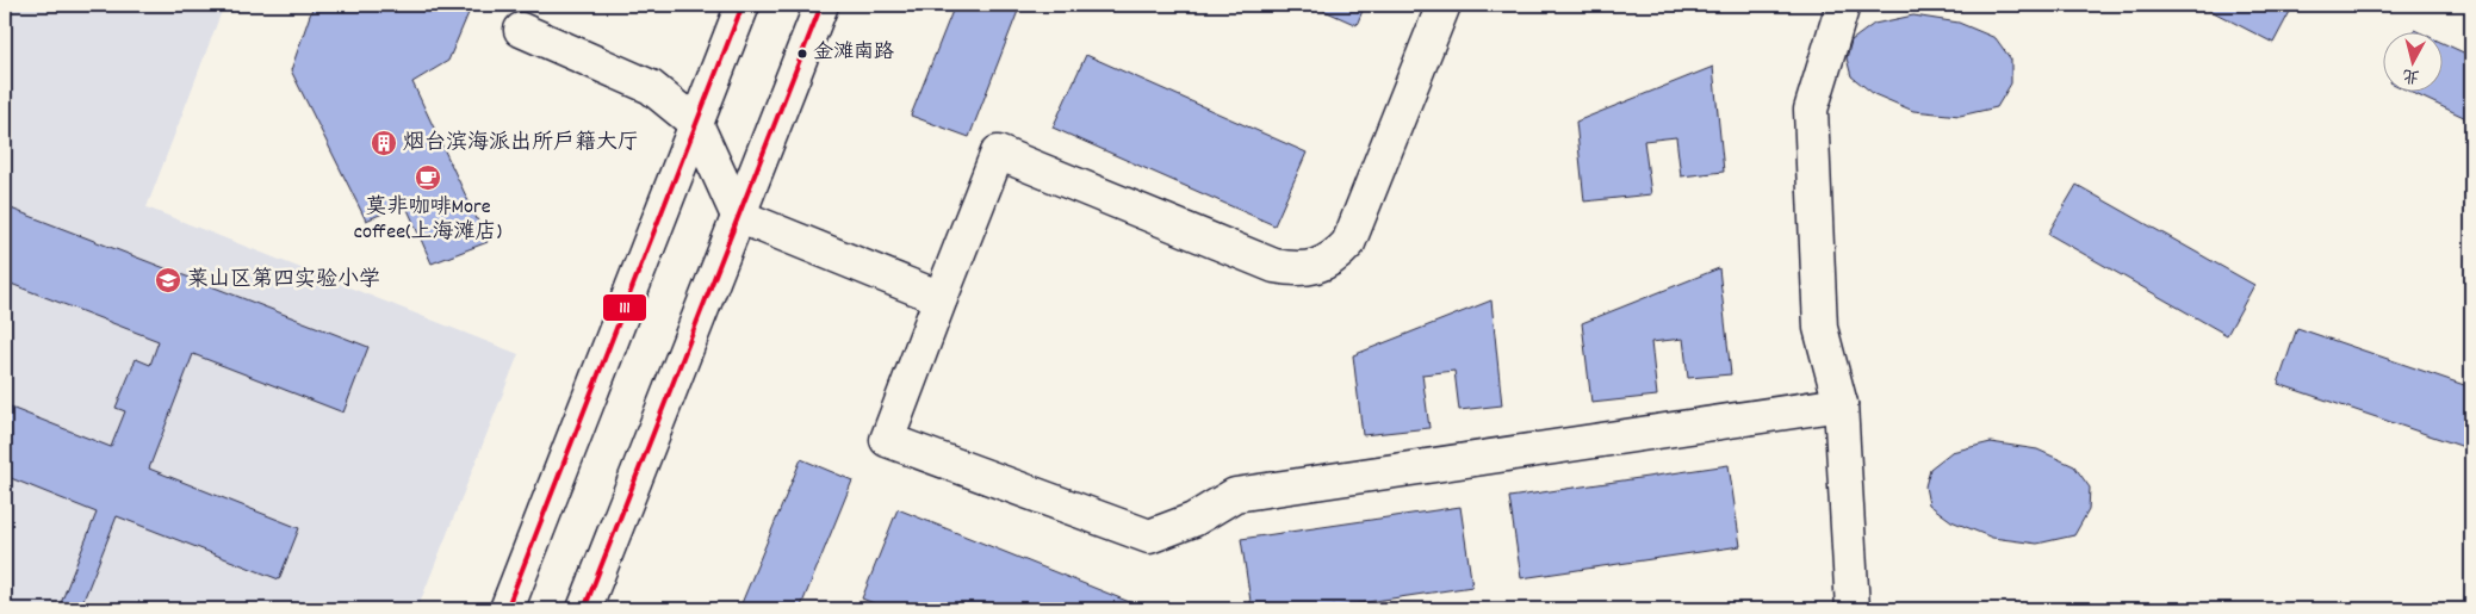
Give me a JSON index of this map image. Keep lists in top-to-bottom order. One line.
{"places":{"other":["金滩南路"],"building":["烟台滨海派出所户籍大厅"],"cafe":["莫非咖啡More coffee(上海滩店)"],"school or university":["莱山区第四实验小学"]},"lines":["transit line 111"],"north":"bottom"}
